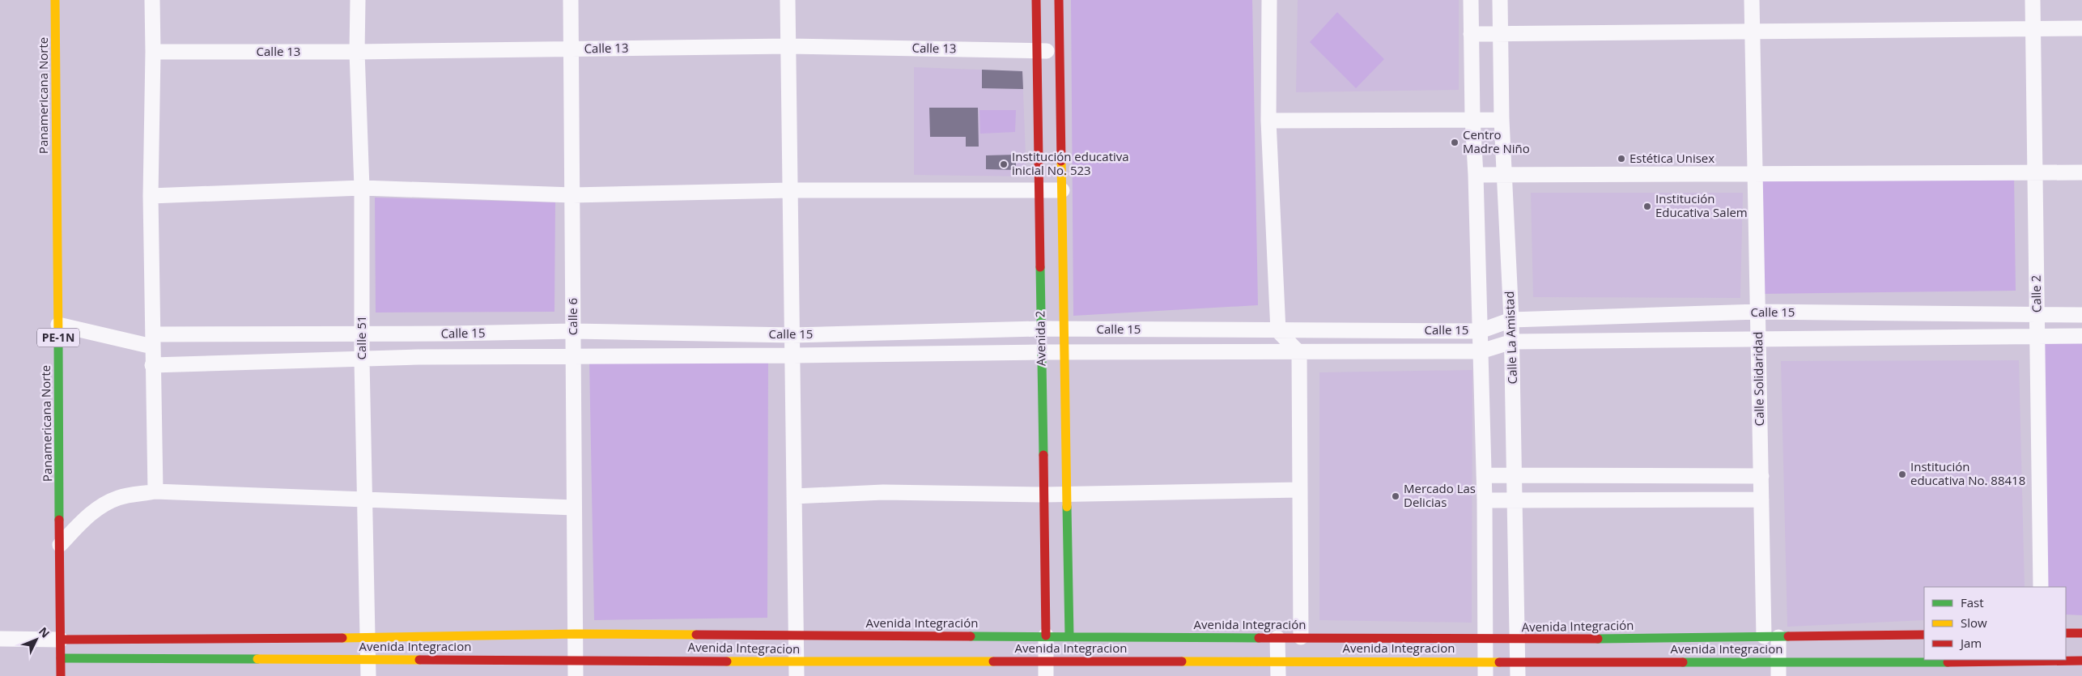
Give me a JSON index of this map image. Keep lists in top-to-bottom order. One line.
{"streets":{"main road":["Panamericana Norte","PE-1N","Avenida 2","Avenida Integración","Avenida Integracion"],"street":["Calle 13","Calle 2","Calle 15","Calle 6","Calle 51","Calle La Amistad","Calle Solidaridad"]},"crossings":[["Calle 13","Calle 6"],["Calle 13","Calle 51"],["Calle 13","Avenida 2"],["Panamericana Norte","Calle 15"],["Panamericana Norte","Avenida Integración"],["Panamericana Norte","Avenida Integracion"],["Calle 2","Calle 15"],["Calle 15","Calle 6"],["Calle 15","Calle 51"],["Calle 15","Calle La Amistad"],["Calle 15","Avenida 2"],["Calle 15","Calle Solidaridad"],["Calle 6","Avenida Integración"],["Calle 6","Avenida Integracion"],["Calle 51","Avenida Integración"],["Calle 51","Avenida Integracion"],["Calle La Amistad","Avenida Integración"],["Calle La Amistad","Avenida Integracion"],["Avenida 2","Avenida Integración"],["Avenida 2","Avenida Integracion"],["Calle Solidaridad","Avenida Integración"],["Calle Solidaridad","Avenida Integracion"]],"places":["Centro Madre Niño","Estética Unisex","Institución educativa inicial No. 523","Institución Educativa Salem","Institución educativa No. 88418","Mercado Las Delicias"],"legend":["Fast","Slow","Jam"],"north":"top right"}
